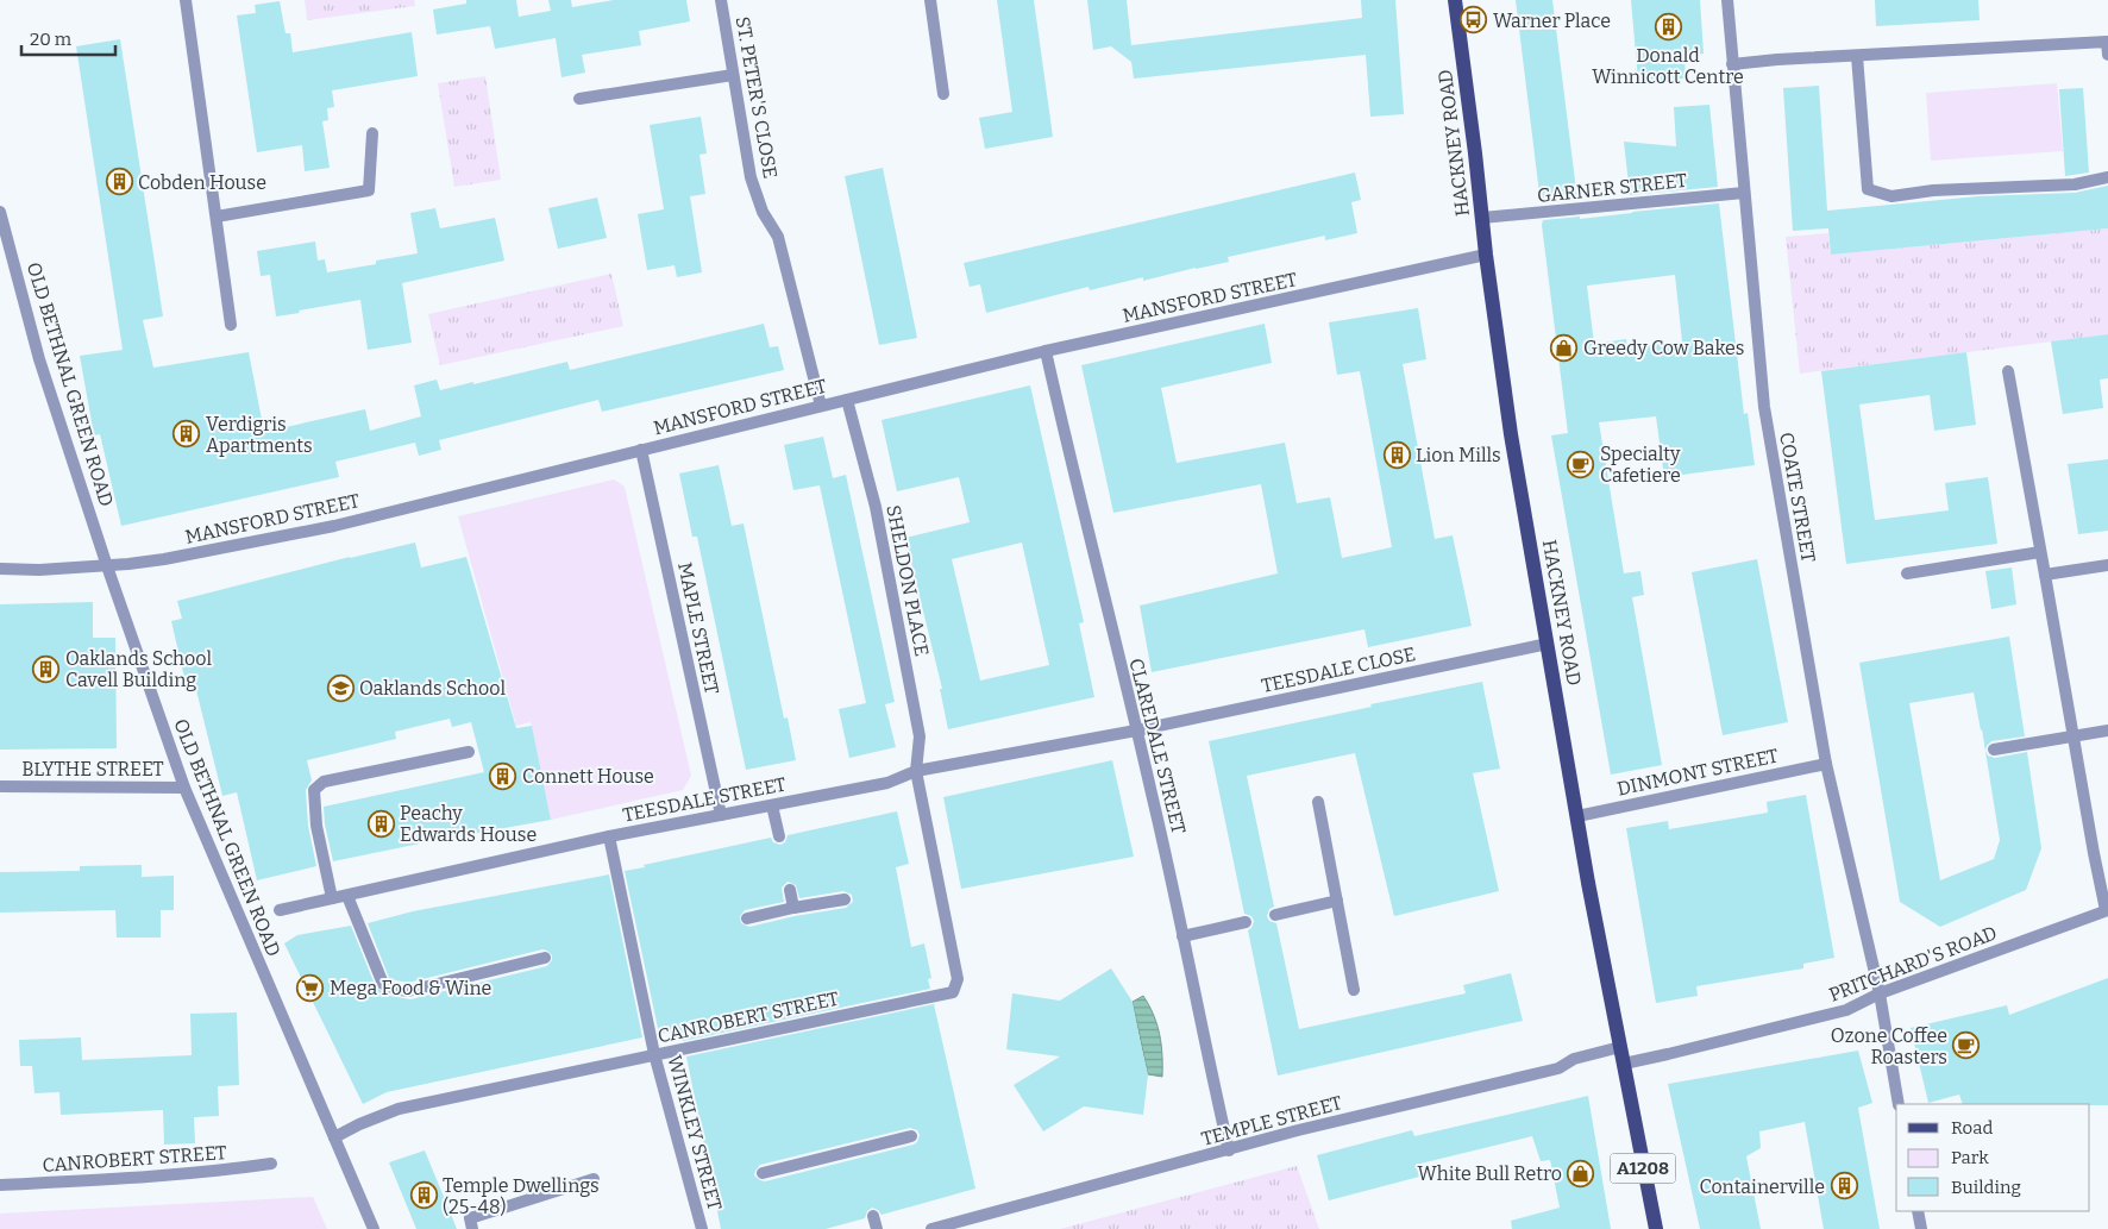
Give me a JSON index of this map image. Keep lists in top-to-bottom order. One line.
{"streets":{"main road":["HACKNEY ROAD","A1208"],"street":["ST. PETER'S CLOSE","GARNER STREET","MANSFORD STREET","OLD BETHNAL GREEN ROAD","COATE STREET","SHELDON PLACE","MAPLE STREET","TEESDALE CLOSE","CLAREDALE STREET","BLYTHE STREET","DINMONT STREET","TEESDALE STREET","PRITCHARD'S ROAD","CANROBERT STREET","TEMPLE STREET","WINKLEY STREET"]},"crossings":[["ST. PETER'S CLOSE","MANSFORD STREET"],["HACKNEY ROAD","GARNER STREET"],["HACKNEY ROAD","MANSFORD STREET"],["HACKNEY ROAD","TEESDALE CLOSE"],["HACKNEY ROAD","DINMONT STREET"],["HACKNEY ROAD","PRITCHARD'S ROAD"],["HACKNEY ROAD","TEMPLE STREET"],["GARNER STREET","COATE STREET"],["MANSFORD STREET","OLD BETHNAL GREEN ROAD"],["MANSFORD STREET","SHELDON PLACE"],["MANSFORD STREET","MAPLE STREET"],["MANSFORD STREET","CLAREDALE STREET"],["OLD BETHNAL GREEN ROAD","BLYTHE STREET"],["OLD BETHNAL GREEN ROAD","CANROBERT STREET"],["COATE STREET","DINMONT STREET"],["COATE STREET","PRITCHARD'S ROAD"],["SHELDON PLACE","TEESDALE STREET"],["SHELDON PLACE","CANROBERT STREET"],["MAPLE STREET","TEESDALE STREET"],["TEESDALE CLOSE","CLAREDALE STREET"],["TEESDALE CLOSE","TEESDALE STREET"],["CLAREDALE STREET","TEESDALE STREET"],["CLAREDALE STREET","TEMPLE STREET"],["TEESDALE STREET","CANROBERT STREET"],["TEESDALE STREET","WINKLEY STREET"],["CANROBERT STREET","WINKLEY STREET"]],"places":{"bus stop":["Warner Place"],"building":["Donald Winnicott Centre","Cobden House","Verdigris Apartments","Lion Mills","Oaklands School Cavell Building","Connett House","Peachy Edwards House","Containerville","Temple Dwellings (25-48)"],"shop":["Greedy Cow Bakes","White Bull Retro"],"cafe":["Specialty Cafetiere","Ozone Coffee Roasters"],"school or university":["Oaklands School"],"supermarket":["Mega Food & Wine"]},"legend":["Road","Park","Building"],"scale_bar":"20 m"}
